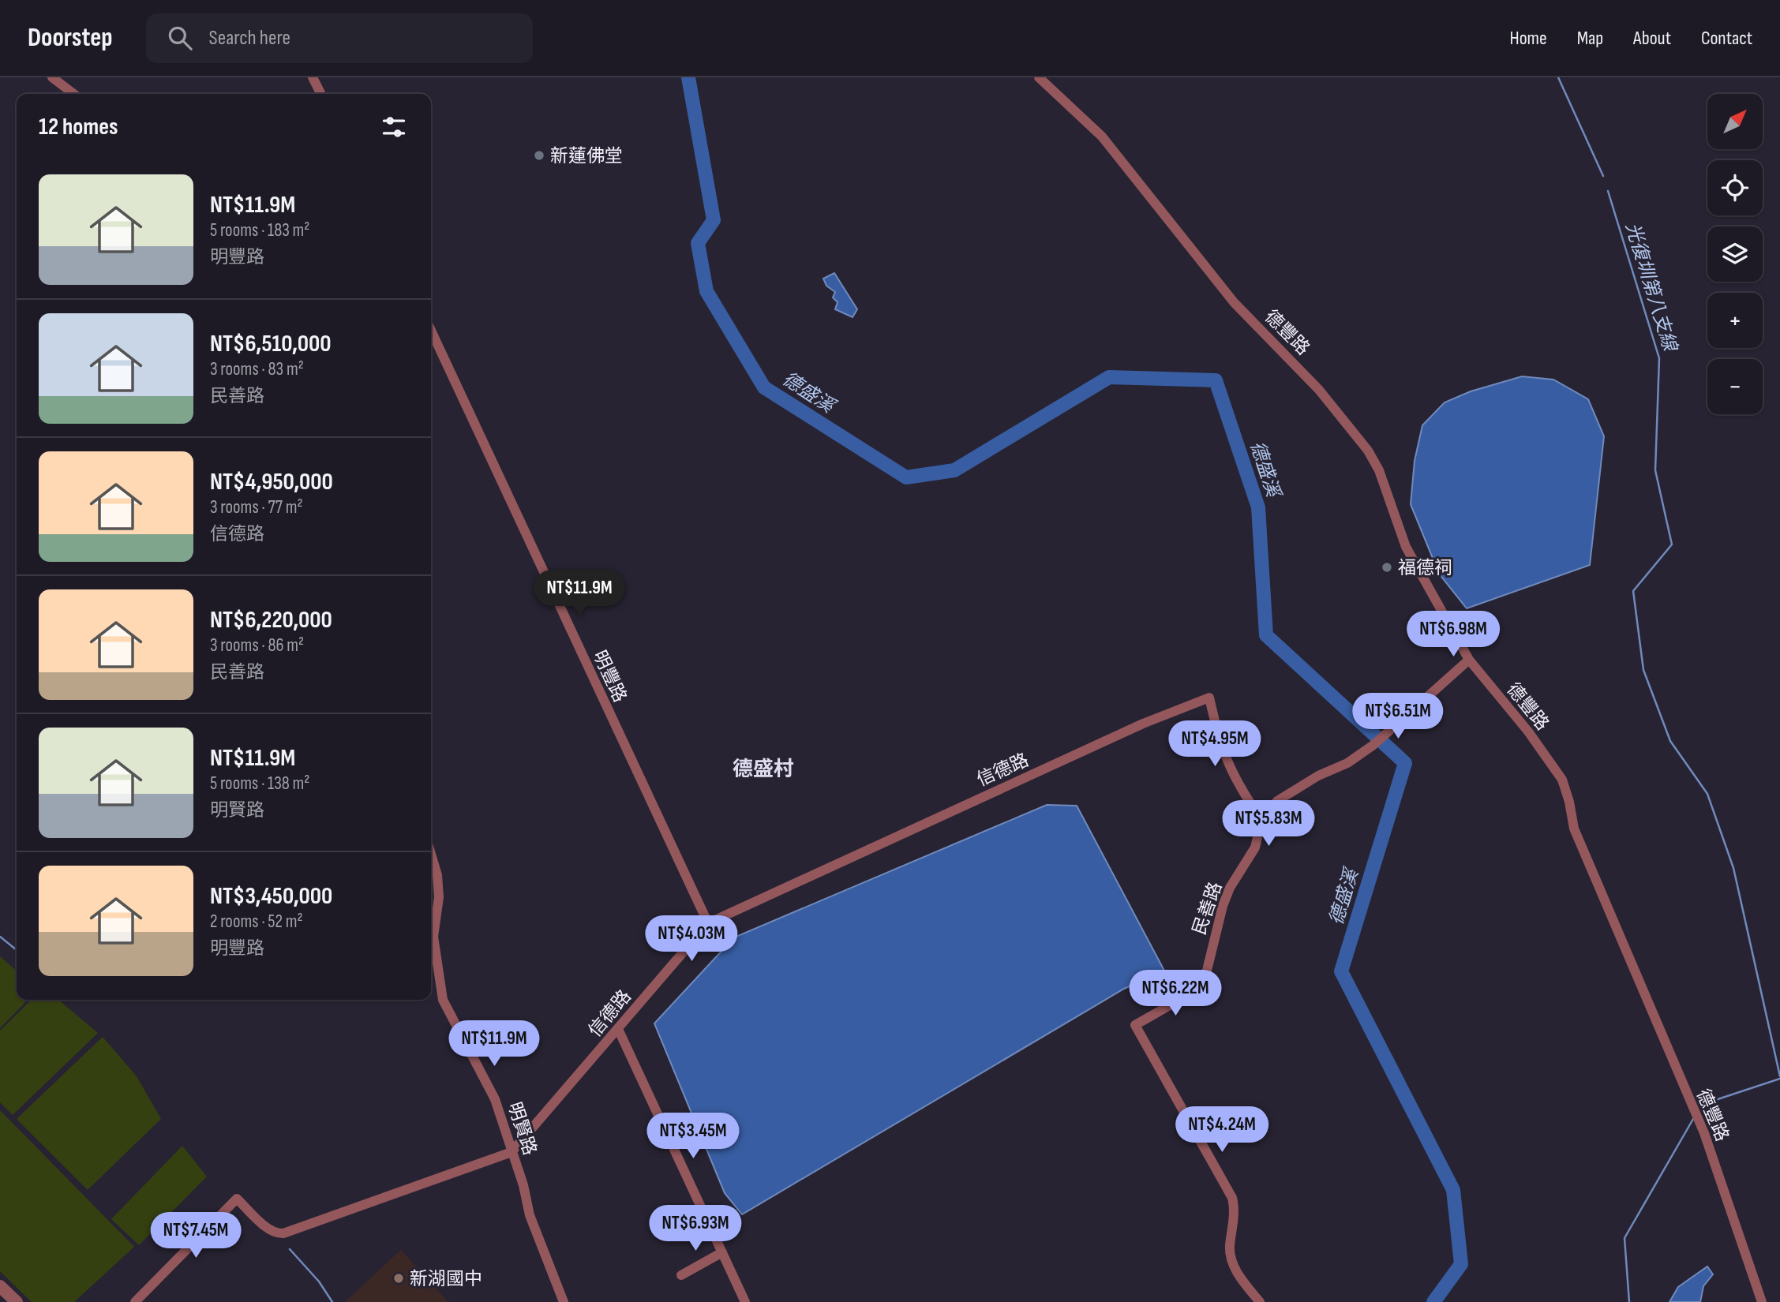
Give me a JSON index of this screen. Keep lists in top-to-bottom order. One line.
{"streets":{"street":["德豐路","明豐路","信德路","民善路","明賢路"]},"crossings":[["德豐路","民善路"],["明豐路","信德路"],["信德路","民善路"],["信德路","明賢路"]],"districts":["德盛村"],"water":["光復圳第八支線","德盛溪"],"places":["新蓮佛堂","福德祠","新湖國中"],"north":"top right","page":{"header":"Doorstep","search":"Search here","nav":["Home","Map","About","Contact"],"map_buttons":["+","−"],"heading":"12 homes","list":[{"name":"NT$11.9M","note":"5 rooms · 183 m² · 明豐路"},{"name":"NT$6,510,000","note":"3 rooms · 83 m² · 民善路"},{"name":"NT$4,950,000","note":"3 rooms · 77 m² · 信德路"},{"name":"NT$6,220,000","note":"3 rooms · 86 m² · 民善路"},{"name":"NT$11.9M","note":"5 rooms · 138 m² · 明賢路"},{"name":"NT$3,450,000","note":"2 rooms · 52 m² · 明豐路"}],"price":["NT$11.9M","NT$6.98M","NT$6.51M","NT$4.95M","NT$5.83M","NT$4.03M","NT$6.22M","NT$11.9M","NT$4.24M","NT$3.45M","NT$6.93M","NT$7.45M"]}}
